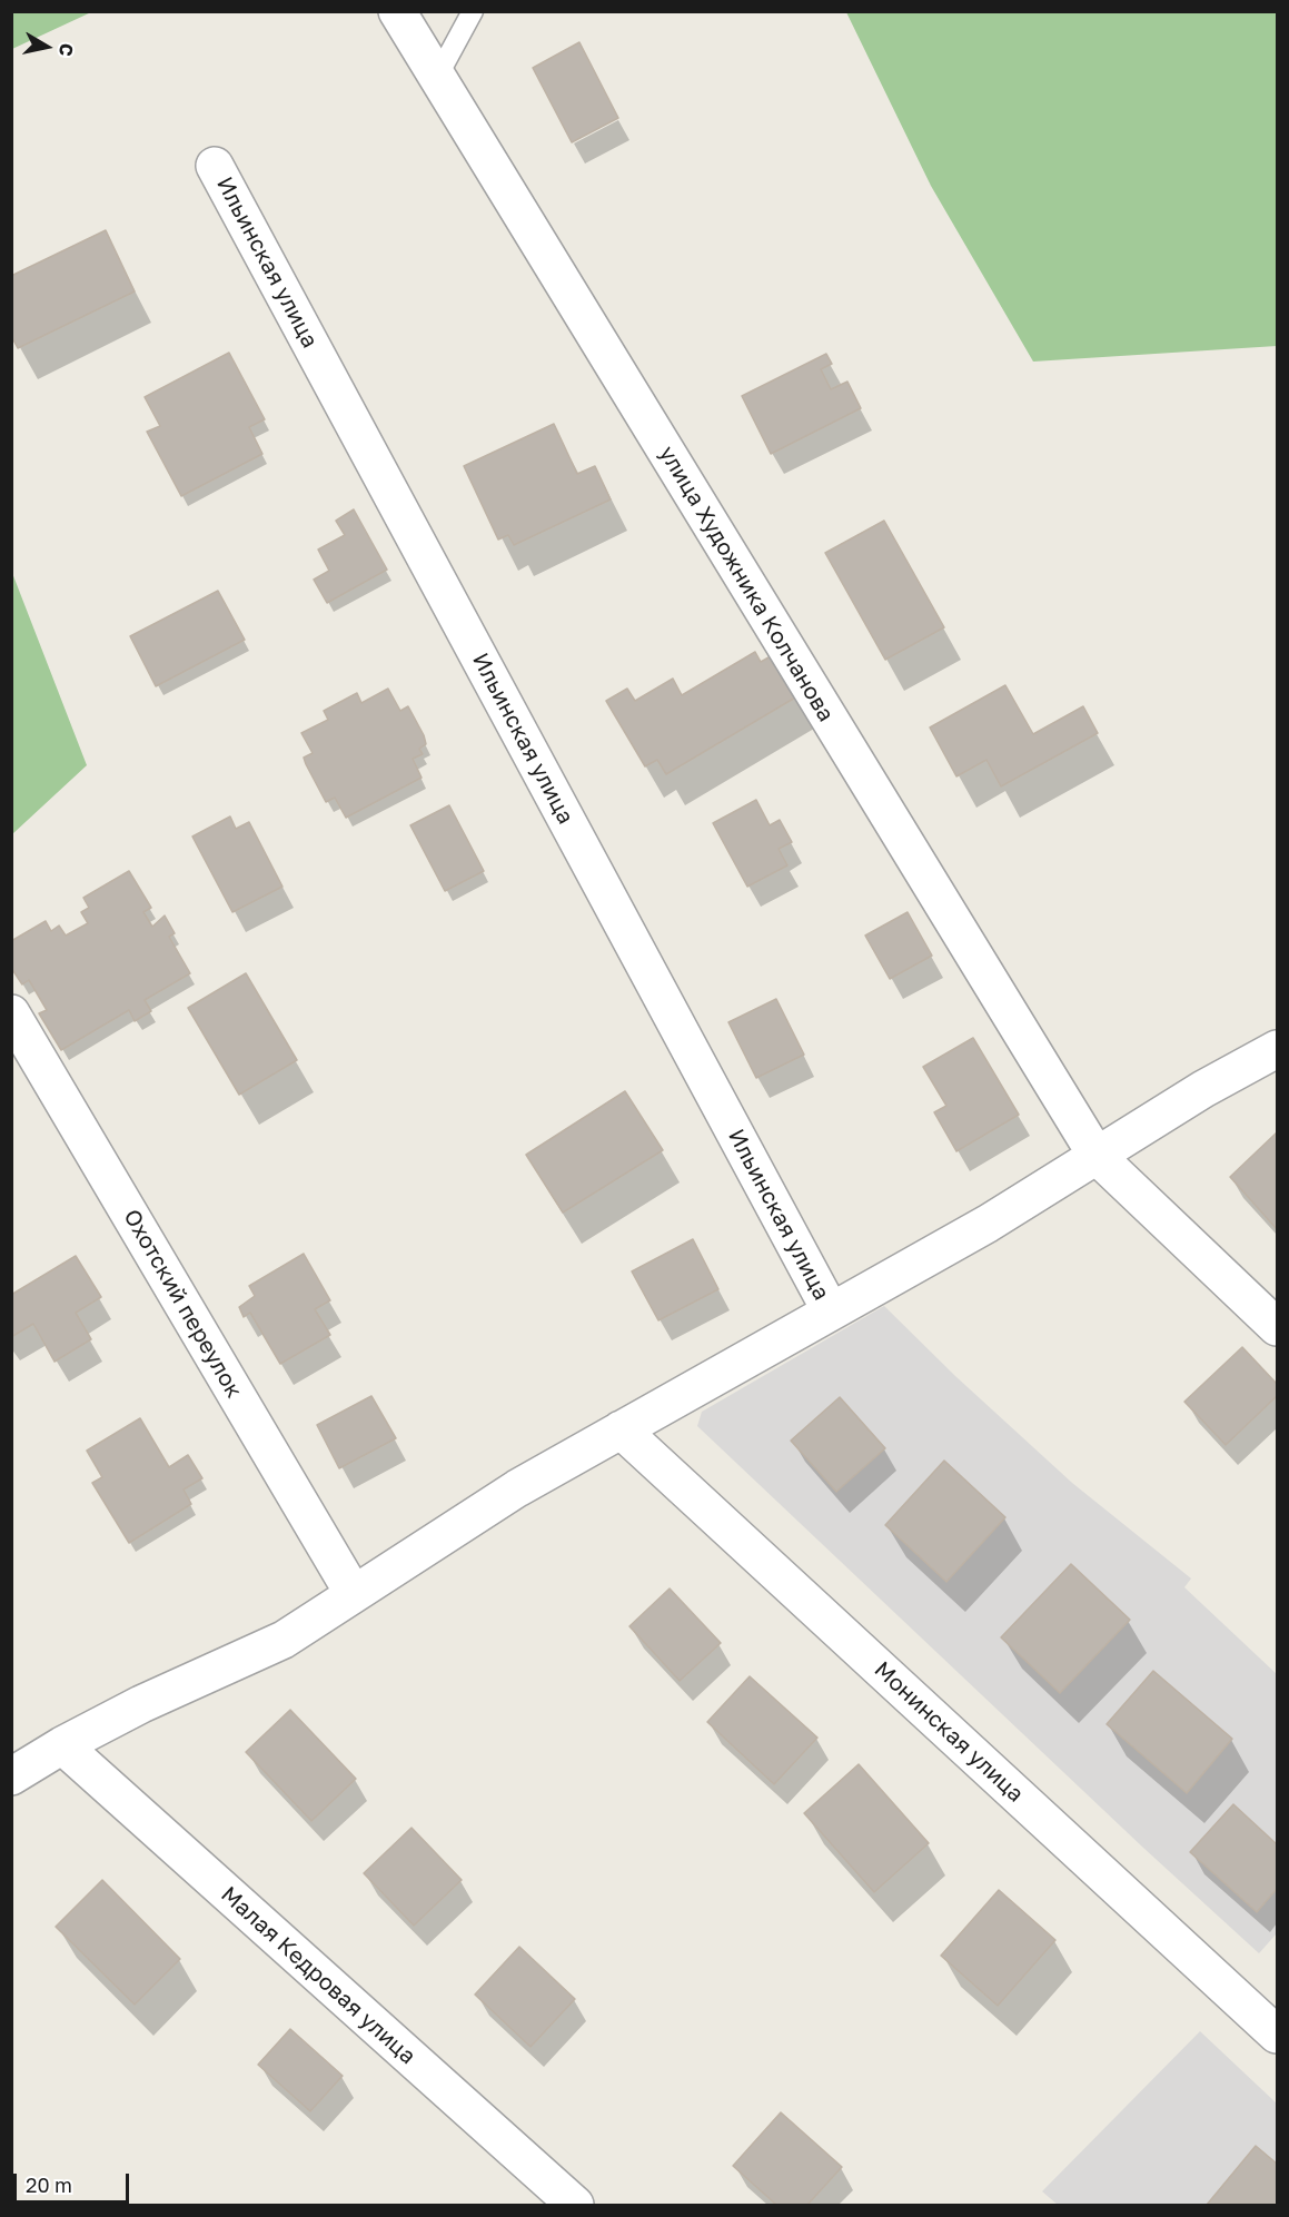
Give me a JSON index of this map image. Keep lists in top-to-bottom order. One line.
{"streets":{"street":["Ильинская улица","улица Художника Колчанова","Охотский переулок","Монинская улица","Малая Кедровая улица"]},"scale_bar":"20 m","north":"right"}
